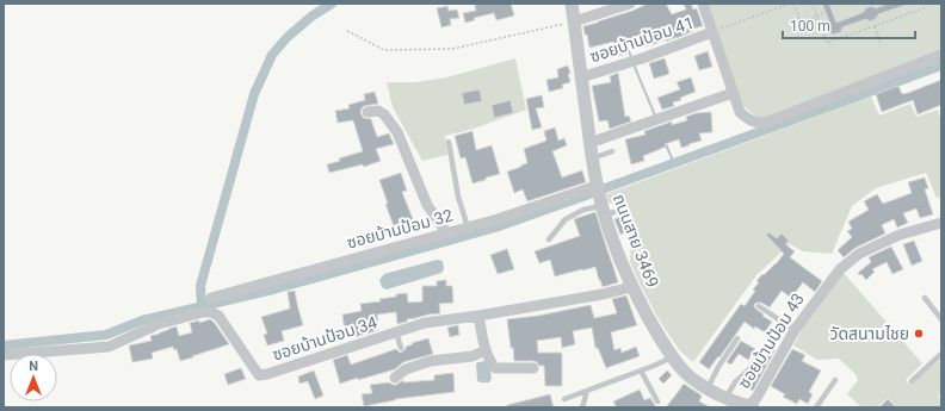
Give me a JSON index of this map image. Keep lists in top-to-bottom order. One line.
{"streets":{"street":["ซอยบ้านป้อม 41","ซอยบ้านป้อม 32","ถนนสาย 3469","ซอยบ้านป้อม 34","ซอยบ้านป้อม 43"]},"crossings":[["ซอยบ้านป้อม 41","ถนนสาย 3469"],["ซอยบ้านป้อม 32","ถนนสาย 3469"],["ถนนสาย 3469","ซอยบ้านป้อม 34"],["ถนนสาย 3469","ซอยบ้านป้อม 43"]],"places":["วัดสนามไชย"],"scale_bar":"100 m","north":"top"}
